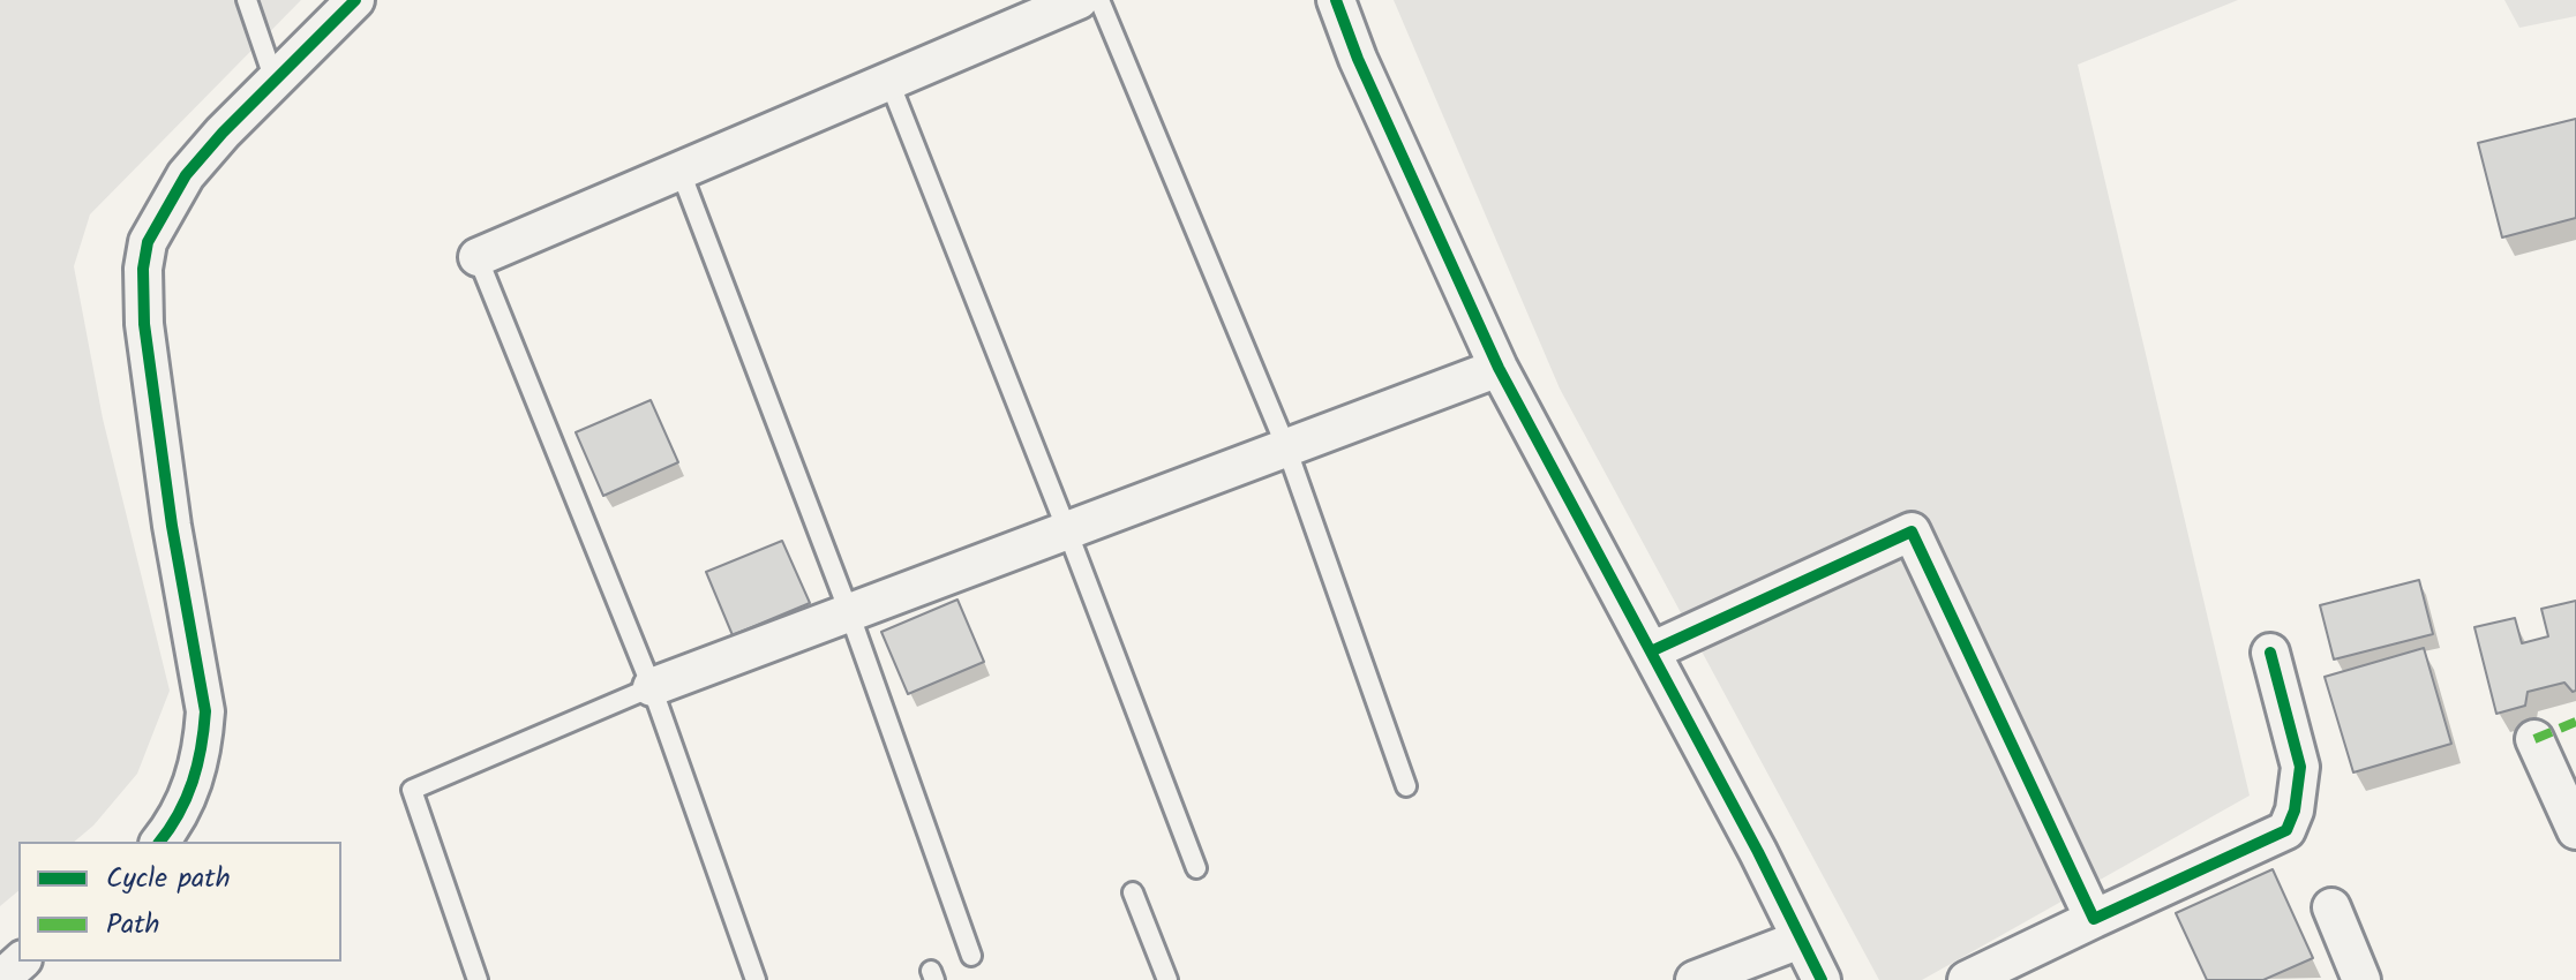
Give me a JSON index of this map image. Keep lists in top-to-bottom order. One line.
{"legend":["Cycle path","Path"]}
